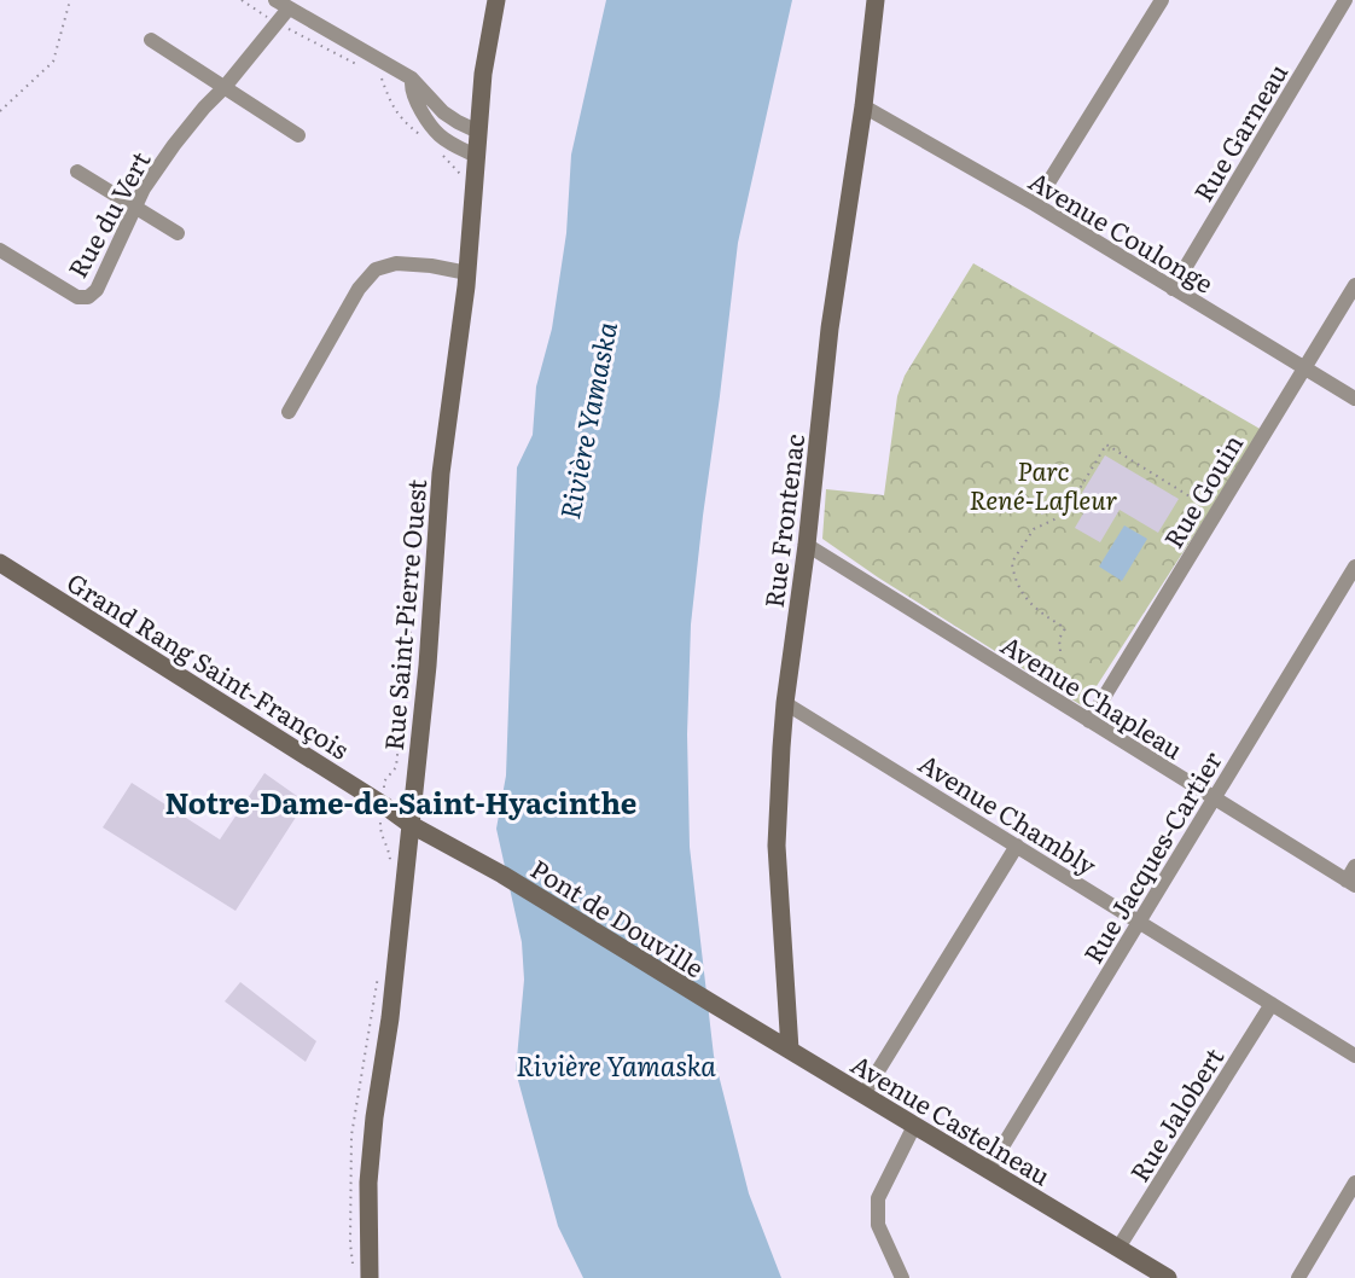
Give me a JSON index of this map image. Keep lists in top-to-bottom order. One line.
{"streets":{"main road":["Rue Frontenac","Rue Saint-Pierre Ouest","Grand Rang Saint-François","Pont de Douville","Avenue Castelneau"],"street":["Rue Garneau","Rue du Vert","Avenue Coulonge","Rue Gouin","Avenue Chapleau","Avenue Chambly","Rue Jacques-Cartier","Rue Jalobert"]},"crossings":[["Rue Garneau","Avenue Coulonge"],["Avenue Coulonge","Rue Gouin"],["Avenue Coulonge","Rue Frontenac"],["Rue Gouin","Avenue Chapleau"],["Rue Frontenac","Avenue Chapleau"],["Rue Frontenac","Avenue Chambly"],["Rue Frontenac","Avenue Castelneau"],["Rue Saint-Pierre Ouest","Grand Rang Saint-François"],["Grand Rang Saint-François","Pont de Douville"],["Avenue Chapleau","Rue Jacques-Cartier"],["Avenue Chambly","Rue Jacques-Cartier"],["Avenue Chambly","Rue Jalobert"],["Rue Jacques-Cartier","Avenue Castelneau"],["Pont de Douville","Avenue Castelneau"],["Rue Jalobert","Avenue Castelneau"]],"districts":["Notre-Dame-de-Saint-Hyacinthe"],"water":["Rivière Yamaska"],"parks":["Parc René-Lafleur"]}
